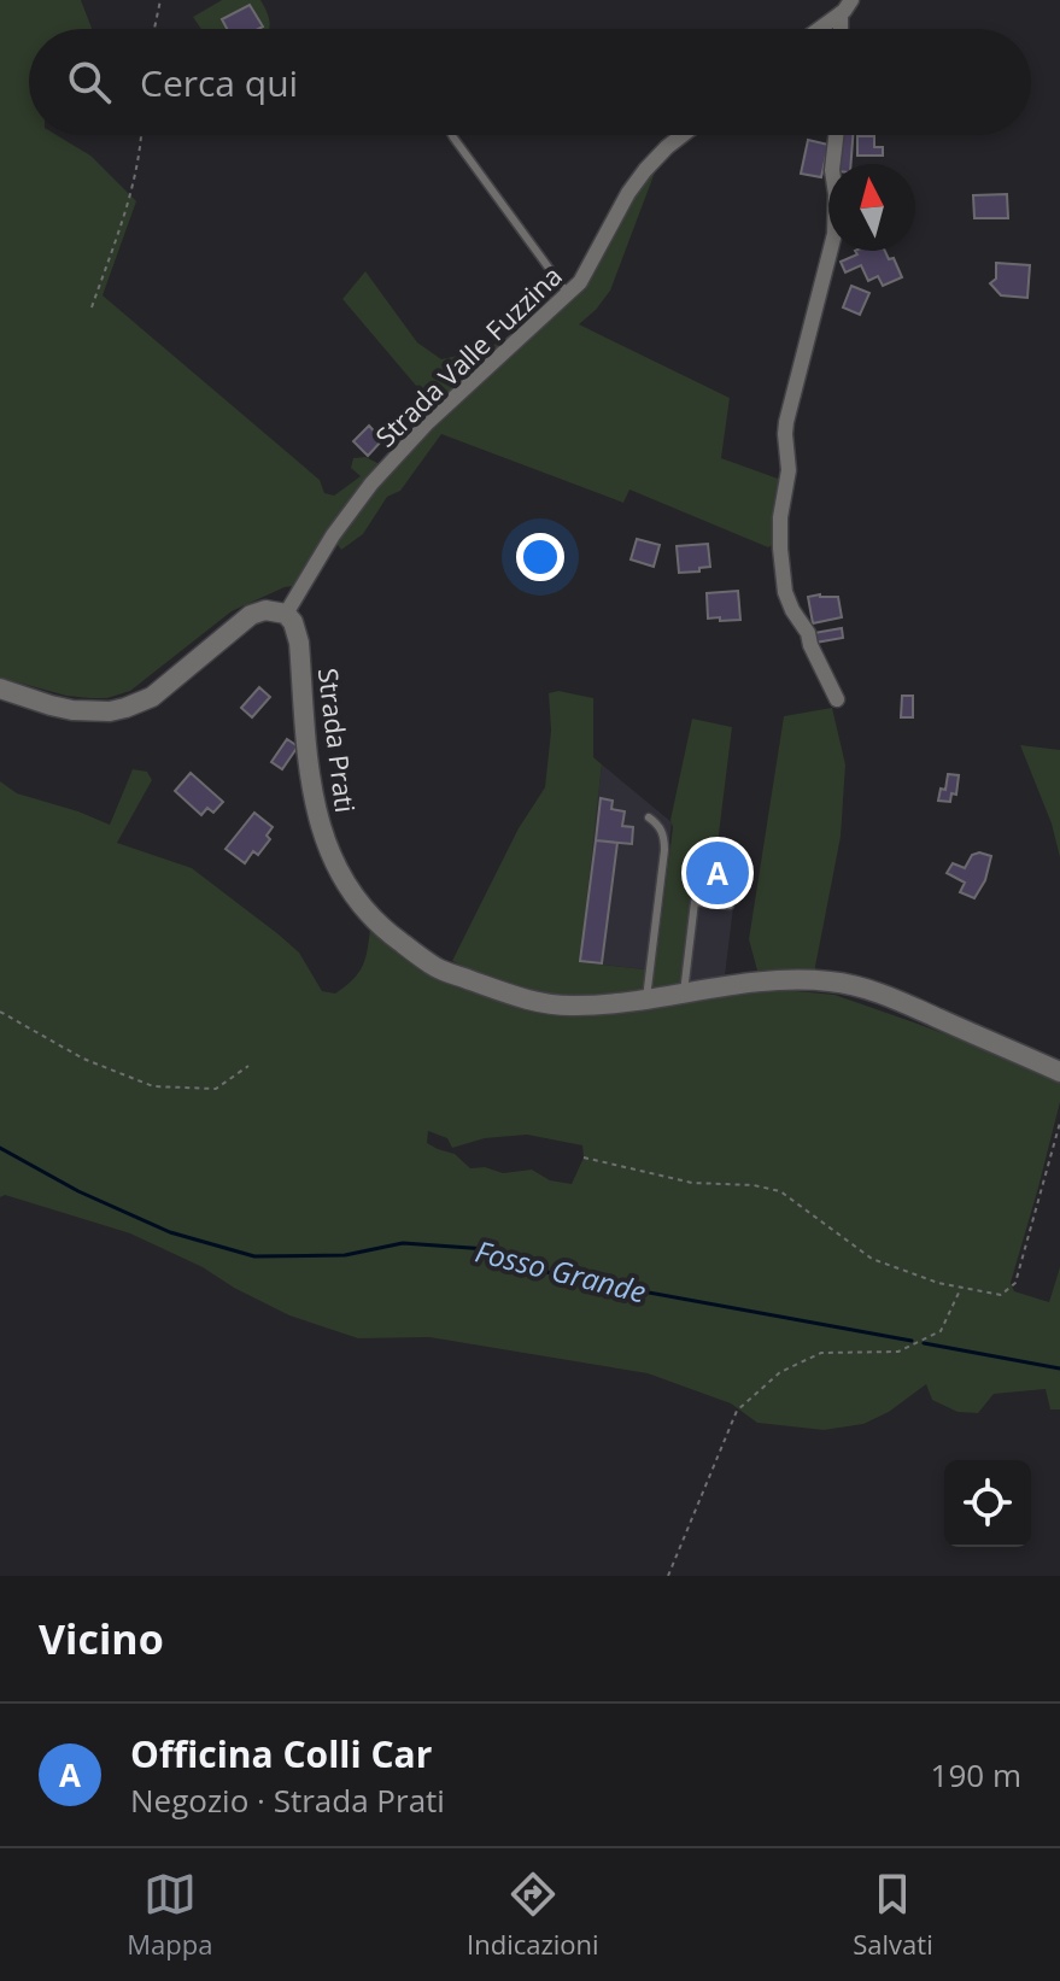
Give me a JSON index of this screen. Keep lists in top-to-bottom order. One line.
{"streets":{"street":["Strada Valle Fuzzina","Strada Prati"]},"crossings":[["Strada Valle Fuzzina","Strada Prati"]],"water":["Fosso Grande"],"north":"top","page":{"search":"Cerca qui","pins":"A","heading":"Vicino","list":[{"mark":"A","name":"Officina Colli Car","note":"Negozio · Strada Prati","value":"190 m"}],"nav":["Mappa","Indicazioni","Salvati"]}}
